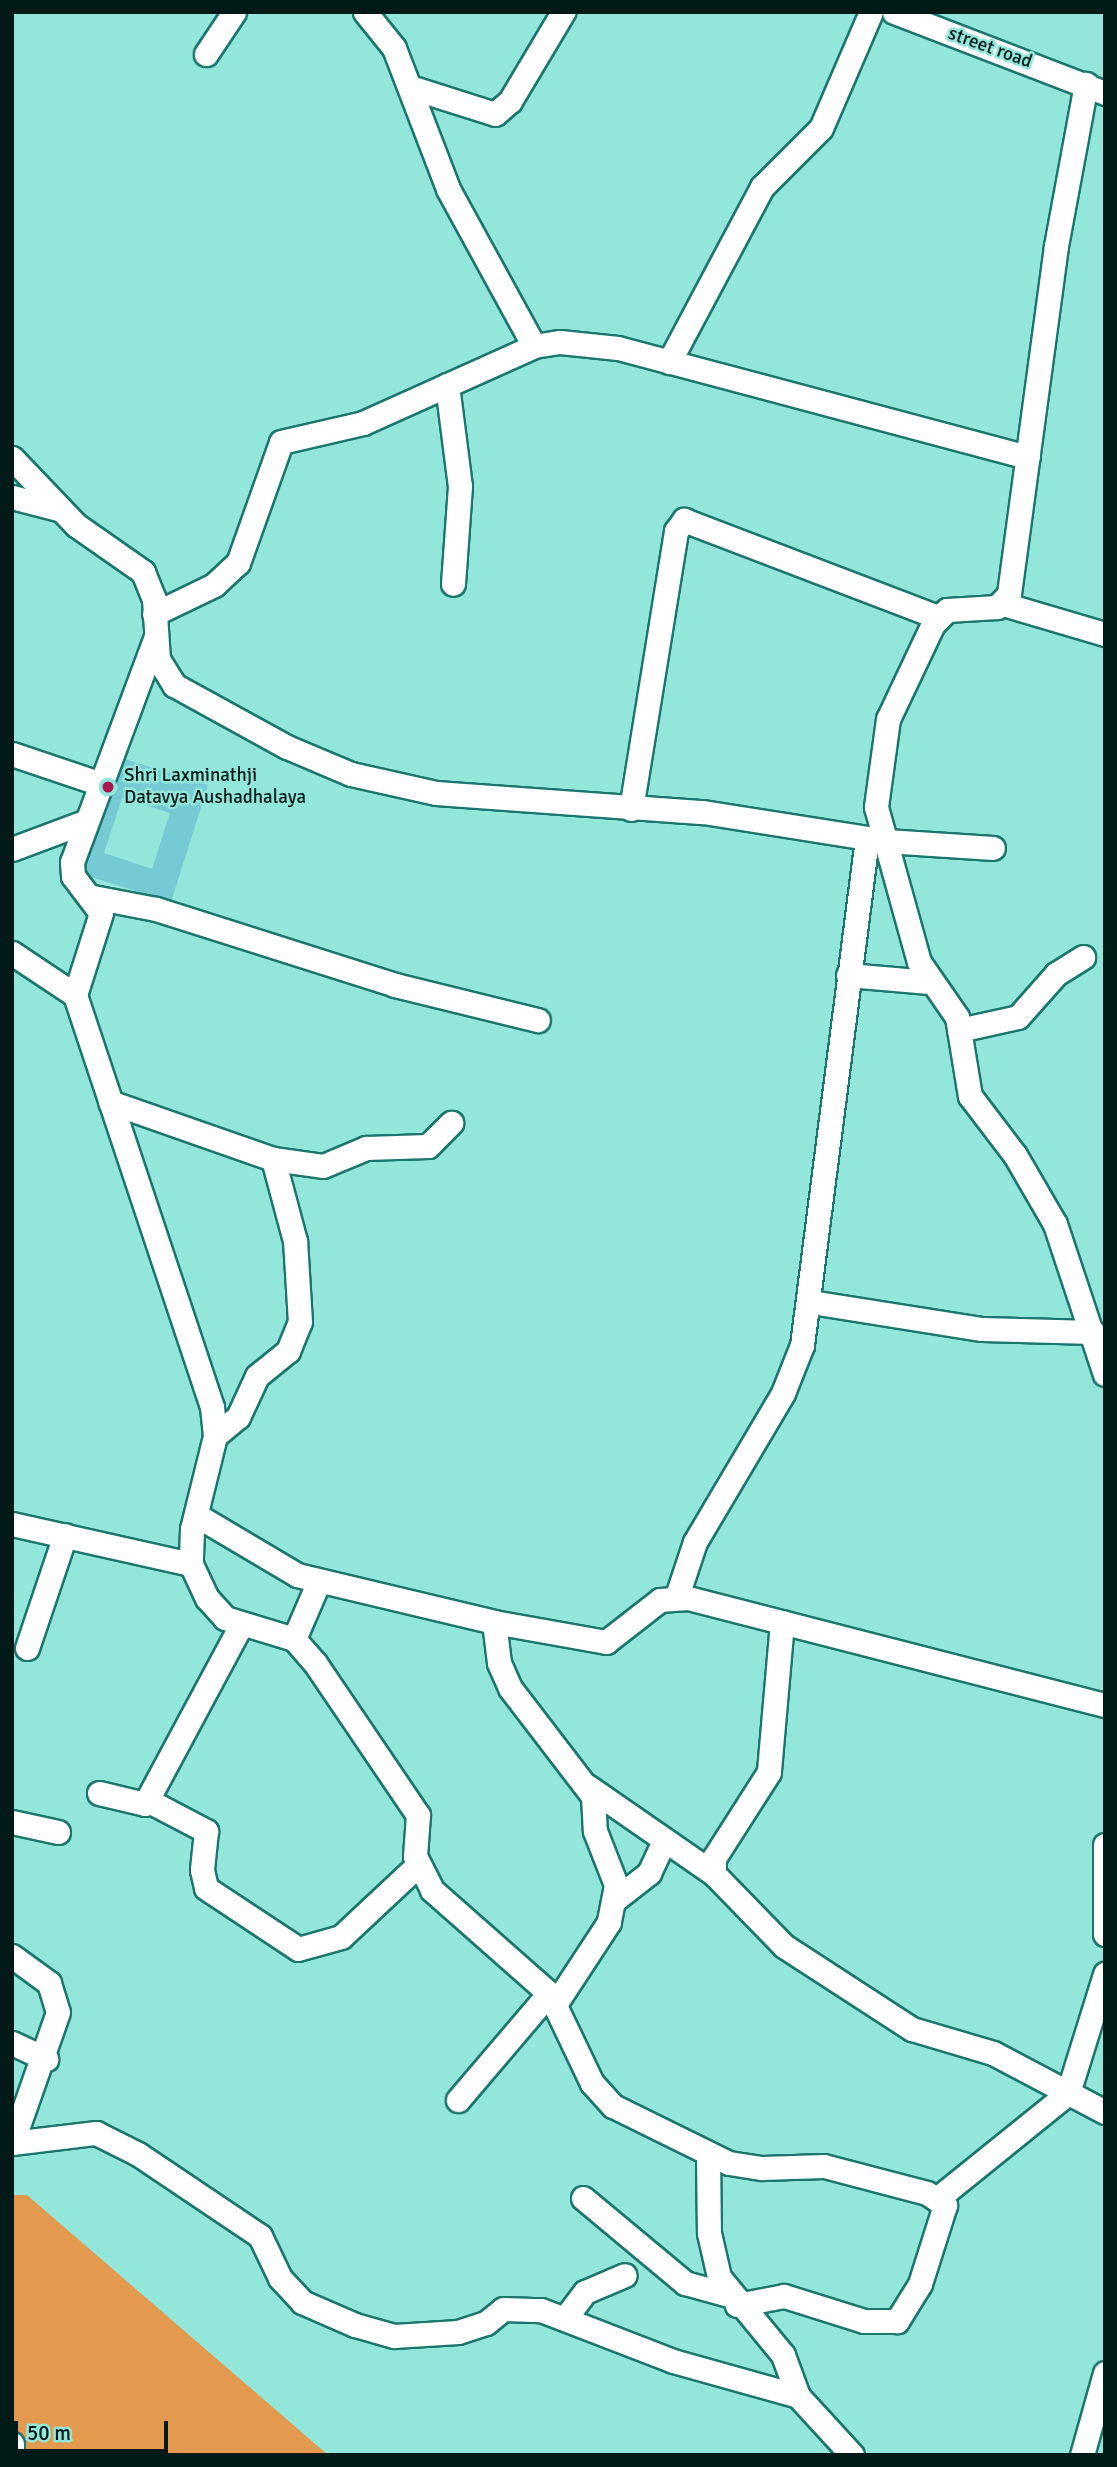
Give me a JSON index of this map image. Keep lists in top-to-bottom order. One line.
{"streets":{"street":["street road"]},"places":["Shri Laxminathji Datavya Aushadhalaya"],"scale_bar":"50 m"}
